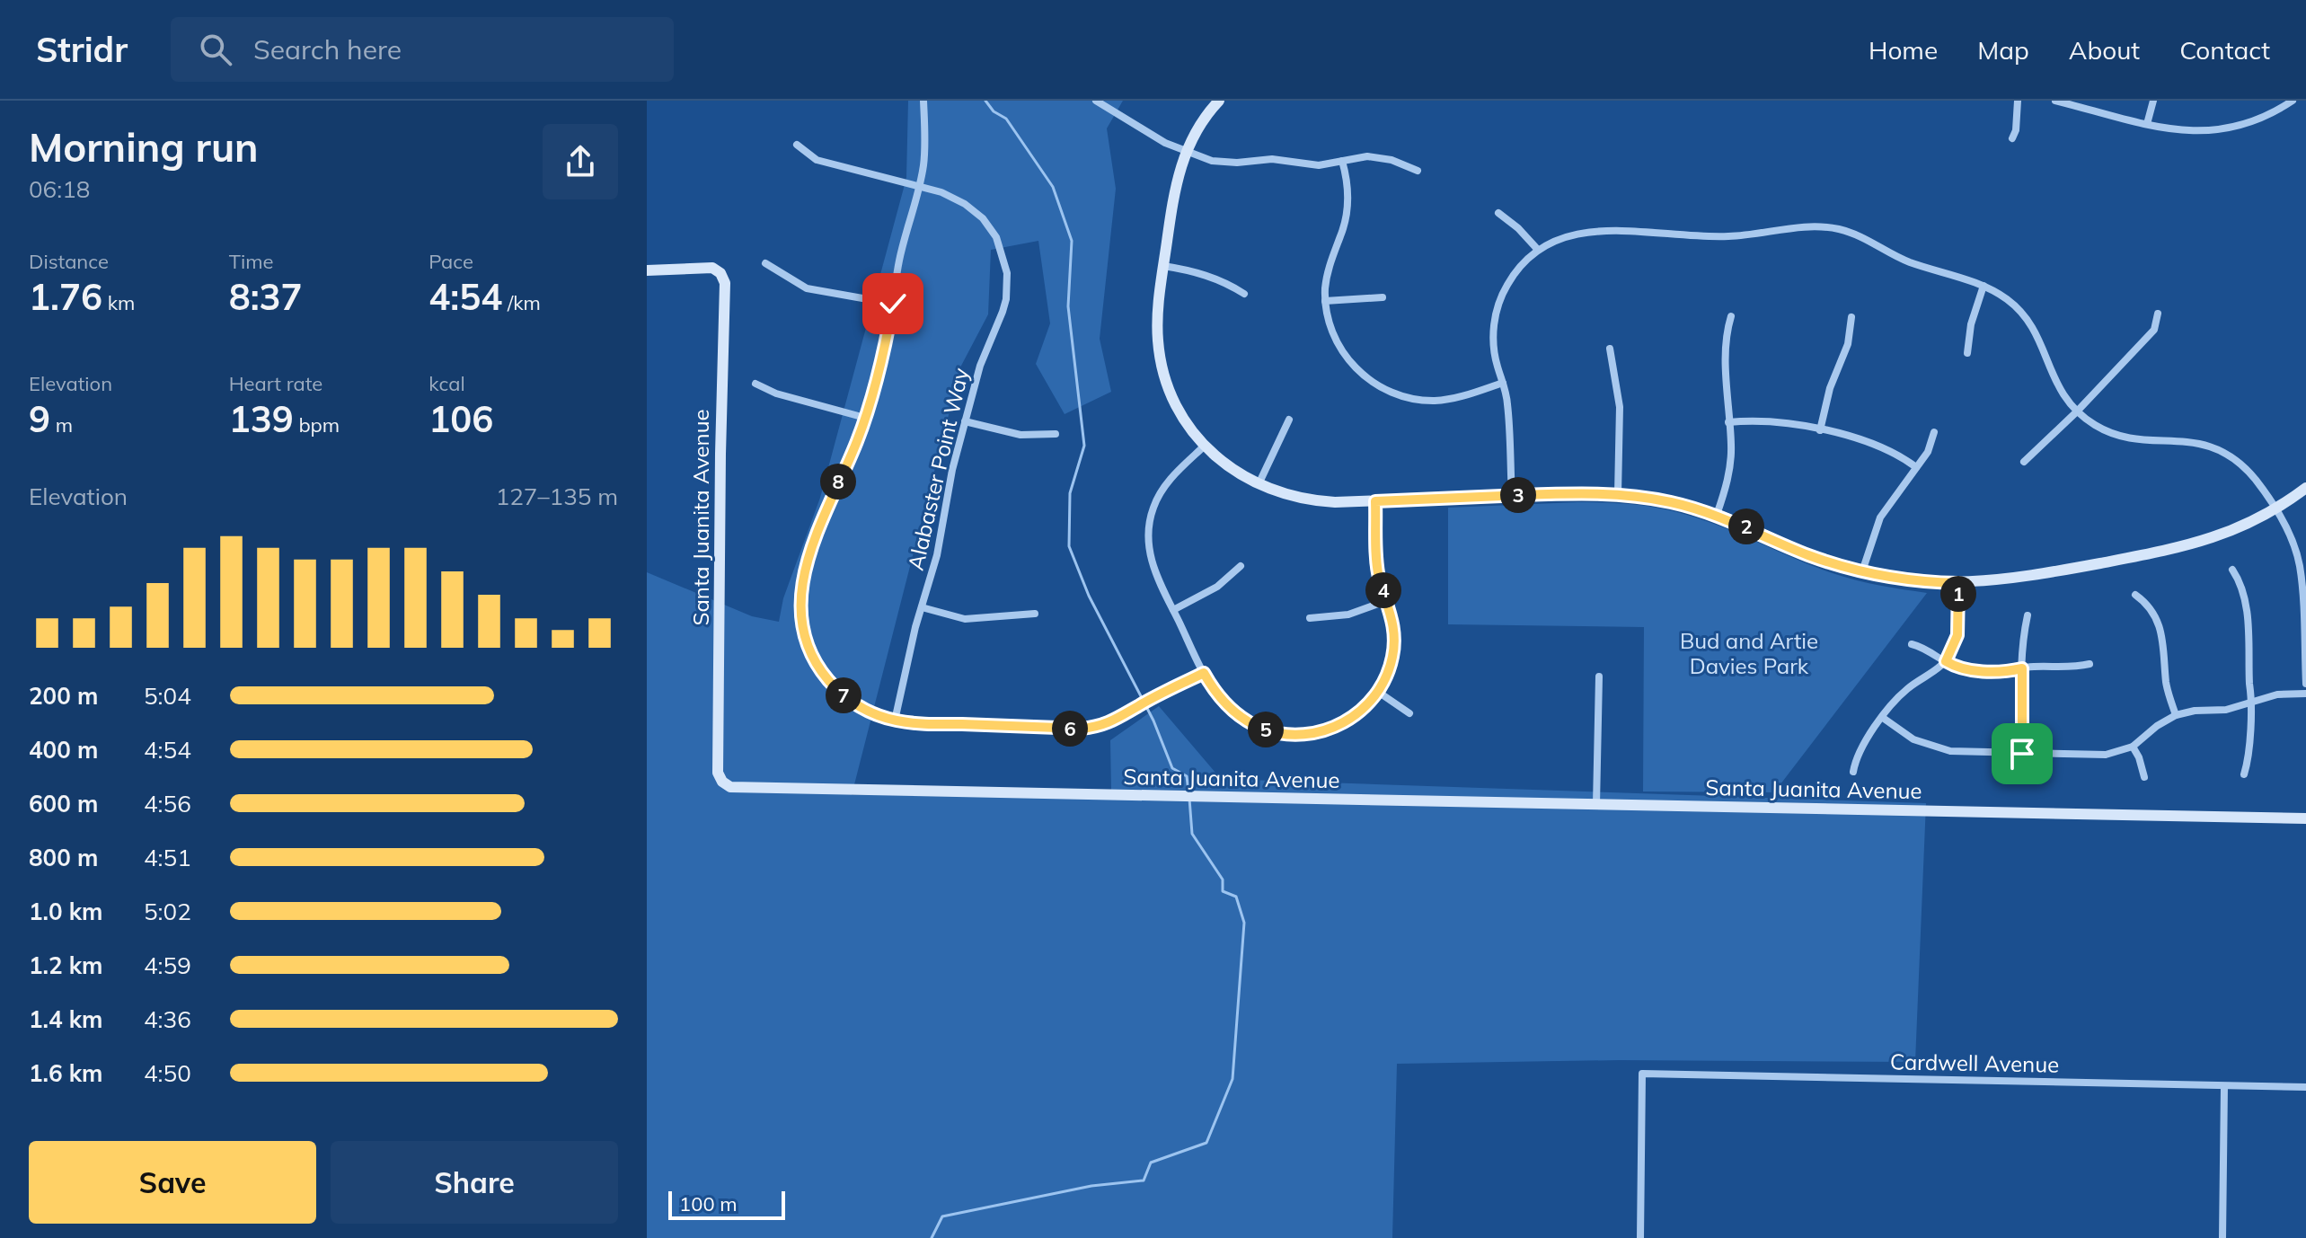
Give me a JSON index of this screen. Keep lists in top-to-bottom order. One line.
{"streets":{"street":["Alabaster Point Way","Santa Juanita Avenue","Cardwell Avenue"]},"parks":["Bud and Artie Davies Park"],"scale_bar":"100 m","page":{"header":"Stridr","search":"Search here","nav":["Home","Map","About","Contact"],"heading":["Morning run","06:18"],"stats":[["Distance","1.76 km"],["Time","8:37"],["Pace","4:54 /km"],["Elevation","9 m"],["Heart rate","139 bpm"],["kcal","106"]],"pins":["8","3","2","4","1","7","6","5"],"chart":["Elevation","127–135 m"],"list":[{"name":"200 m","note":"5:04"},{"name":"400 m","note":"4:54"},{"name":"600 m","note":"4:56"},{"name":"800 m","note":"4:51"},{"name":"1.0 km","note":"5:02"},{"name":"1.2 km","note":"4:59"},{"name":"1.4 km","note":"4:36"},{"name":"1.6 km","note":"4:50"}],"buttons":["Save","Share"],"scale":"100 m"}}
